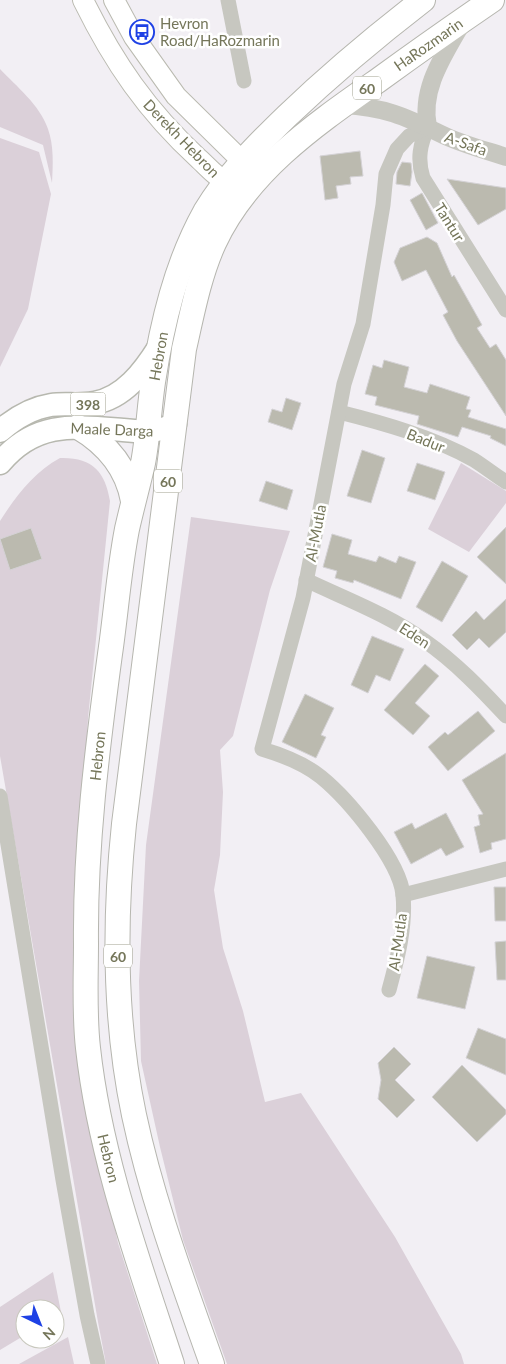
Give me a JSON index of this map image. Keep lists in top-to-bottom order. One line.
{"streets":{"highway":["HaRozmarin","60","Hebron"],"main road":["Derekh Hebron","398","Maale Darga"],"street":["A-Safa","Tantur","Badur","Al-Mutla","Eden"]},"crossings":[["HaRozmarin","Derekh Hebron"],["HaRozmarin","A-Safa"],["HaRozmarin","Hebron"],["60","Derekh Hebron"],["60","Hebron"],["Derekh Hebron","Hebron"],["A-Safa","Tantur"],["A-Safa","Al-Mutla"],["Tantur","Al-Mutla"],["Hebron","Maale Darga"],["Badur","Al-Mutla"],["Al-Mutla","Eden"]],"places":{"bus stop":["Hevron Road/HaRozmarin"]},"north":"bottom right"}
